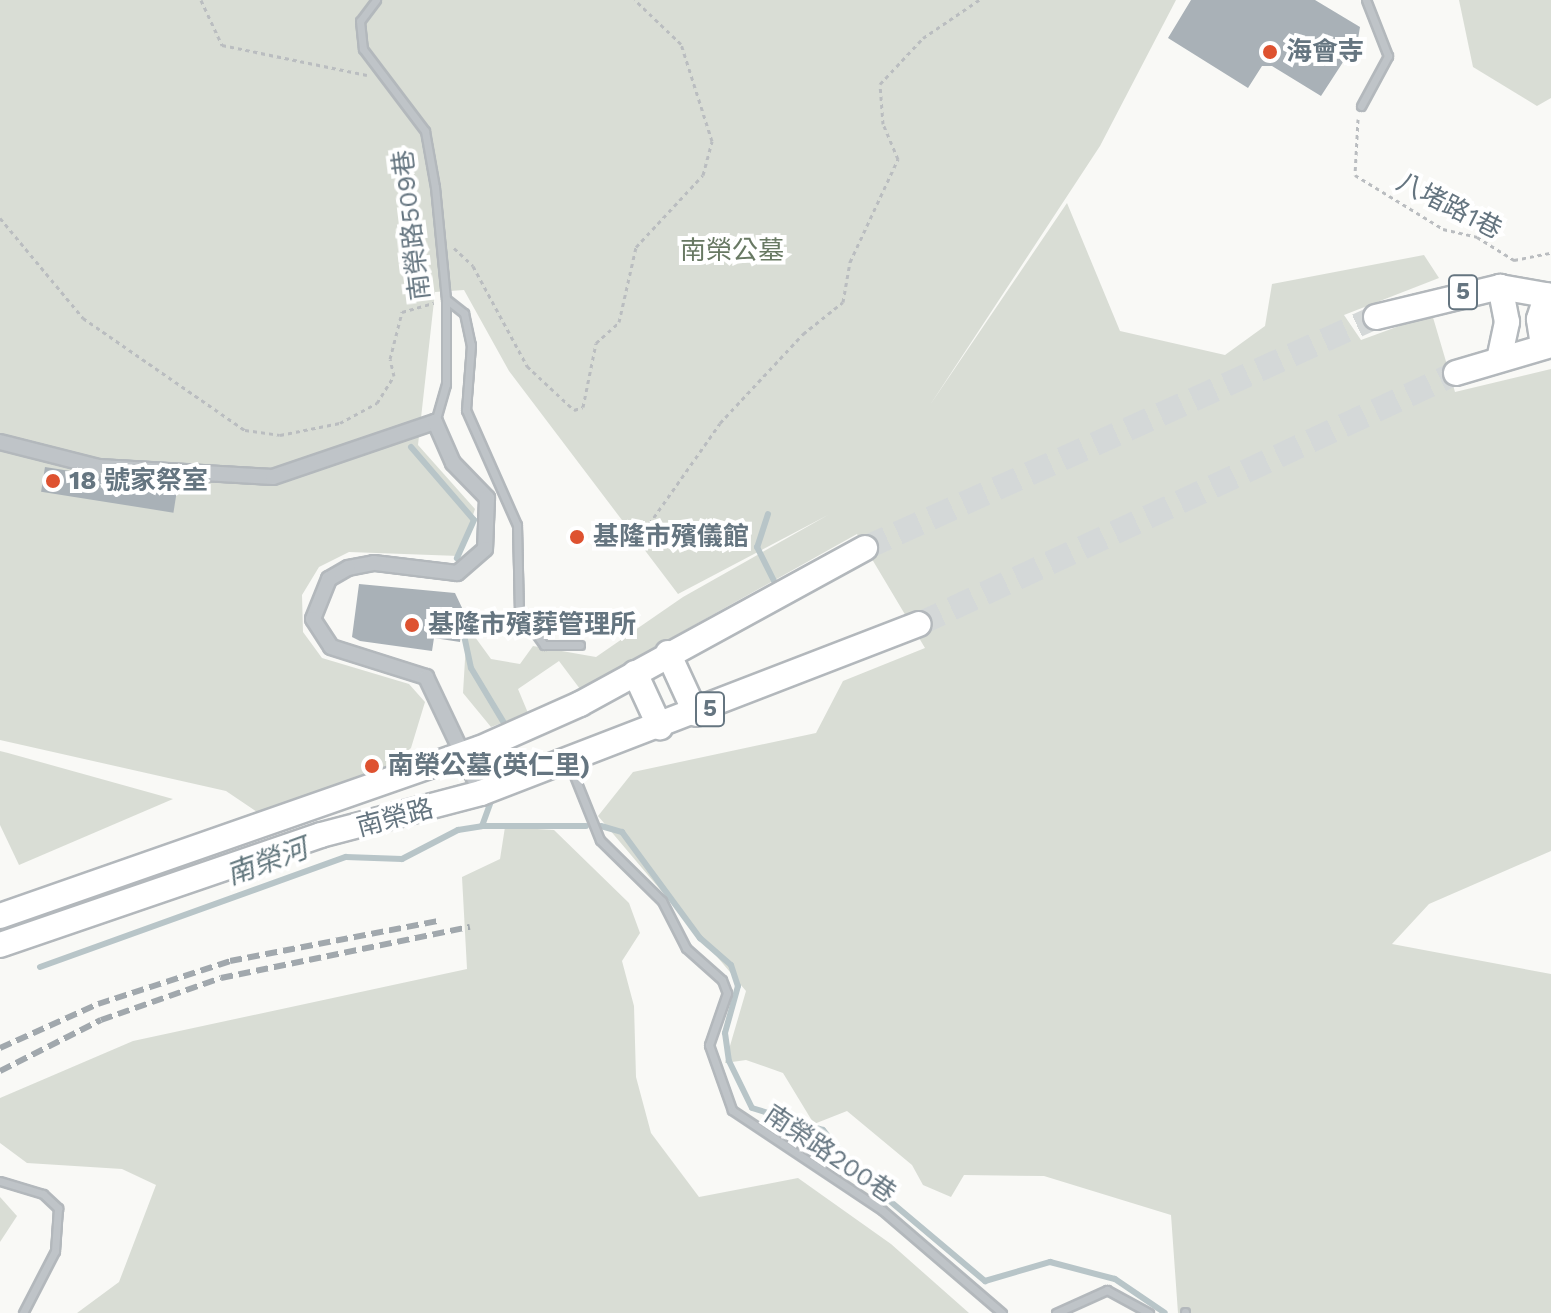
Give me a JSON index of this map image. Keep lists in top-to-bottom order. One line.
{"streets":{"main road":["5","南榮路"],"lane":["南榮路509巷","南榮路200巷"],"path":["八堵路1巷"]},"crossings":[["5","南榮路"],["南榮路","南榮路200巷"]],"water":["南榮河"],"parks":["南榮公墓"],"places":["海會寺","18 號家祭室","基隆市殯儀館","基隆市殯葬管理所","南榮公墓(英仁里)"]}
